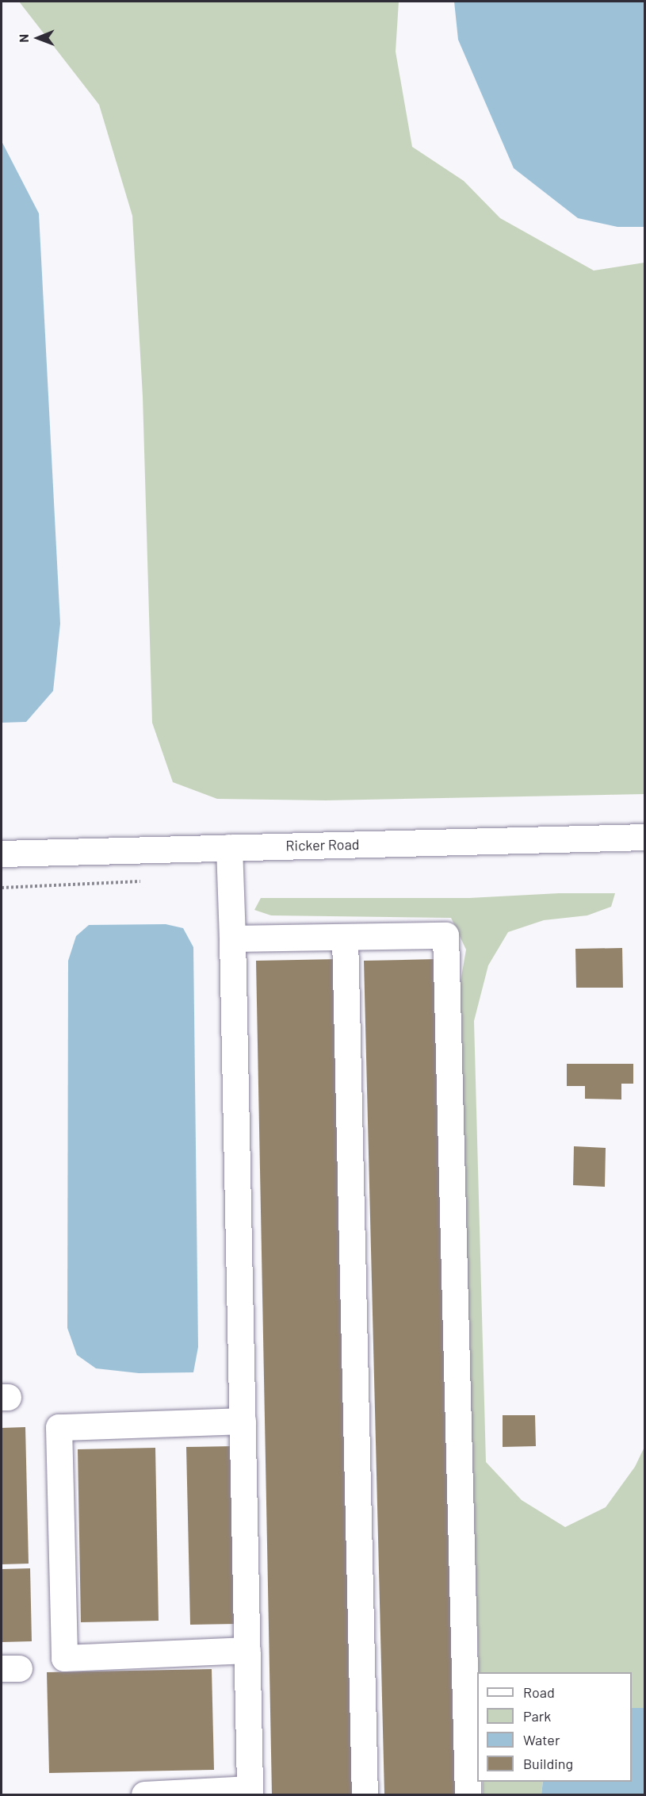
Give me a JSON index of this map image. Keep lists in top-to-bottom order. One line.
{"streets":{"street":["Ricker Road"]},"legend":["Road","Park","Water","Building"],"north":"left"}
